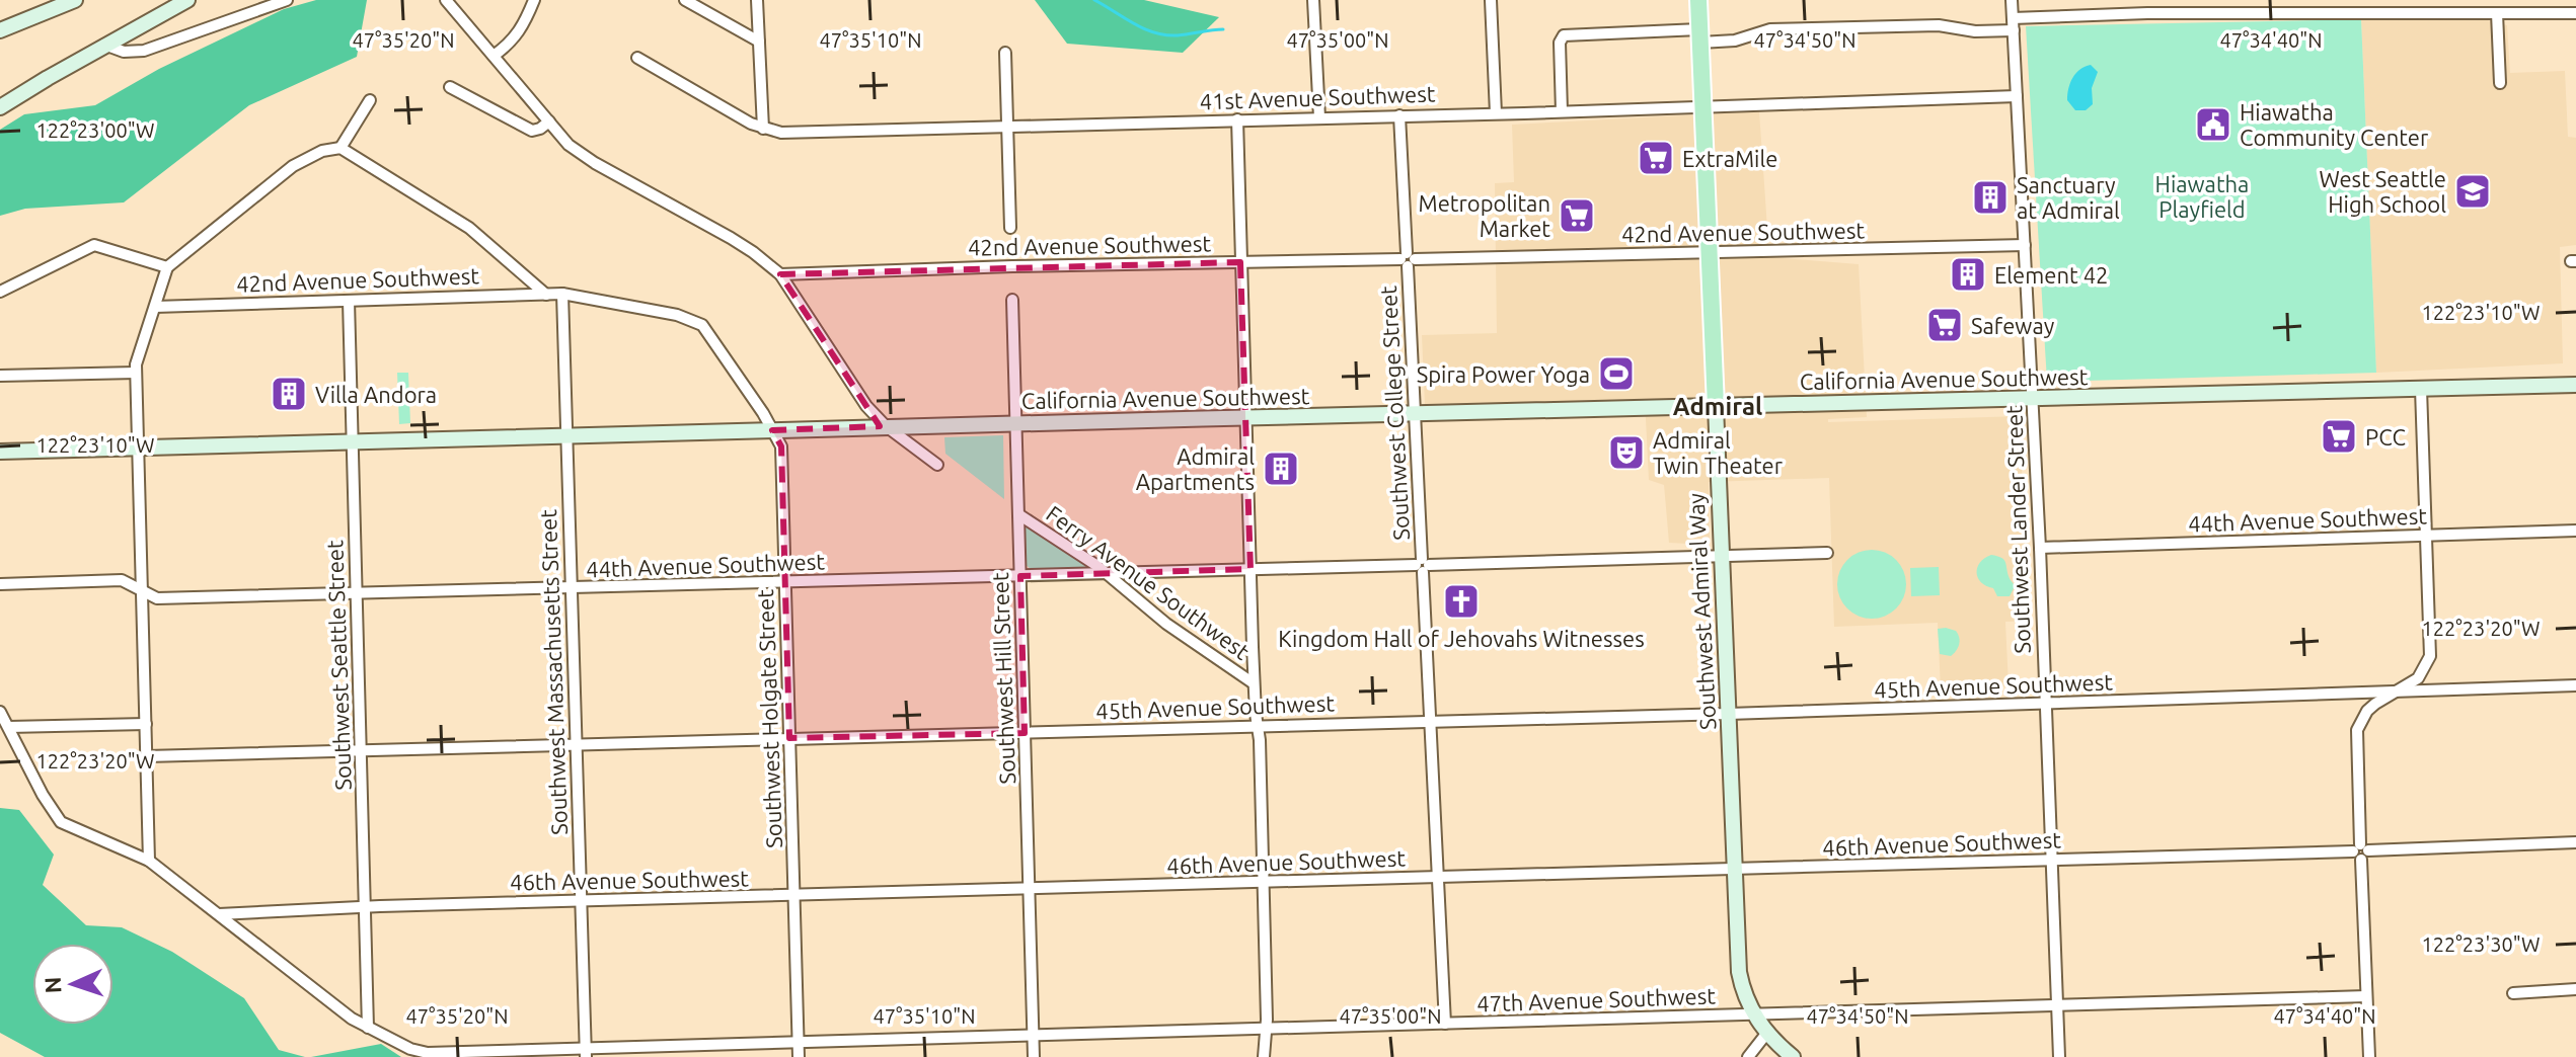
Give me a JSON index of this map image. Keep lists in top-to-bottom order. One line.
{"streets":{"main road":["California Avenue Southwest","Southwest Admiral Way"],"street":["41st Avenue Southwest","42nd Avenue Southwest","Southwest College Street","44th Avenue Southwest","Southwest Lander Street","Ferry Avenue Southwest","Southwest Seattle Street","Southwest Massachusetts Street","Southwest Hill Street","45th Avenue Southwest","Southwest Holgate Street","46th Avenue Southwest","47th Avenue Southwest"]},"crossings":[["41st Avenue Southwest","Southwest College Street"],["41st Avenue Southwest","Southwest Lander Street"],["41st Avenue Southwest","Southwest Admiral Way"],["42nd Avenue Southwest","Southwest College Street"],["42nd Avenue Southwest","Southwest Lander Street"],["42nd Avenue Southwest","Southwest Admiral Way"],["42nd Avenue Southwest","Southwest Seattle Street"],["42nd Avenue Southwest","Southwest Massachusetts Street"],["42nd Avenue Southwest","Southwest Holgate Street"],["California Avenue Southwest","Southwest College Street"],["California Avenue Southwest","Southwest Lander Street"],["California Avenue Southwest","Southwest Admiral Way"],["California Avenue Southwest","Southwest Seattle Street"],["California Avenue Southwest","Southwest Massachusetts Street"],["California Avenue Southwest","Southwest Hill Street"],["California Avenue Southwest","Southwest Holgate Street"],["Southwest College Street","44th Avenue Southwest"],["Southwest College Street","45th Avenue Southwest"],["Southwest College Street","46th Avenue Southwest"],["Southwest College Street","47th Avenue Southwest"],["44th Avenue Southwest","Southwest Lander Street"],["44th Avenue Southwest","Ferry Avenue Southwest"],["44th Avenue Southwest","Southwest Admiral Way"],["44th Avenue Southwest","Southwest Seattle Street"],["44th Avenue Southwest","Southwest Massachusetts Street"],["44th Avenue Southwest","Southwest Hill Street"],["44th Avenue Southwest","Southwest Holgate Street"],["Southwest Lander Street","45th Avenue Southwest"],["Southwest Lander Street","46th Avenue Southwest"],["Southwest Lander Street","47th Avenue Southwest"],["Ferry Avenue Southwest","Southwest Hill Street"],["Southwest Admiral Way","45th Avenue Southwest"],["Southwest Admiral Way","46th Avenue Southwest"],["Southwest Admiral Way","47th Avenue Southwest"],["Southwest Seattle Street","45th Avenue Southwest"],["Southwest Seattle Street","46th Avenue Southwest"],["Southwest Seattle Street","47th Avenue Southwest"],["Southwest Massachusetts Street","45th Avenue Southwest"],["Southwest Massachusetts Street","Southwest Holgate Street"],["Southwest Massachusetts Street","46th Avenue Southwest"],["Southwest Massachusetts Street","47th Avenue Southwest"],["Southwest Hill Street","45th Avenue Southwest"],["Southwest Hill Street","46th Avenue Southwest"],["Southwest Hill Street","47th Avenue Southwest"],["45th Avenue Southwest","Southwest Holgate Street"],["Southwest Holgate Street","46th Avenue Southwest"],["Southwest Holgate Street","47th Avenue Southwest"],["46th Avenue Southwest","47th Avenue Southwest"]],"districts":["Admiral"],"parks":["Hiawatha Playfield"],"places":{"public building":["Hiawatha Community Center"],"supermarket":["ExtraMile","Metropolitan Market","Safeway","PCC"],"school or university":["West Seattle High School"],"building":["Sanctuary at Admiral","Element 42","Villa Andora","Admiral Apartments"],"sports":["Spira Power Yoga"],"theatre":["Admiral Twin Theater"],"church":["Kingdom Hall of Jehovahs Witnesses"]},"north":"left","coordinates":["47°35'20\"N","47°35'10\"N","47°35'00\"N","47°34'50\"N","47°34'40\"N","122°23'00\"W","122°23'10\"W","122°23'20\"W","122°23'30\"W"]}
